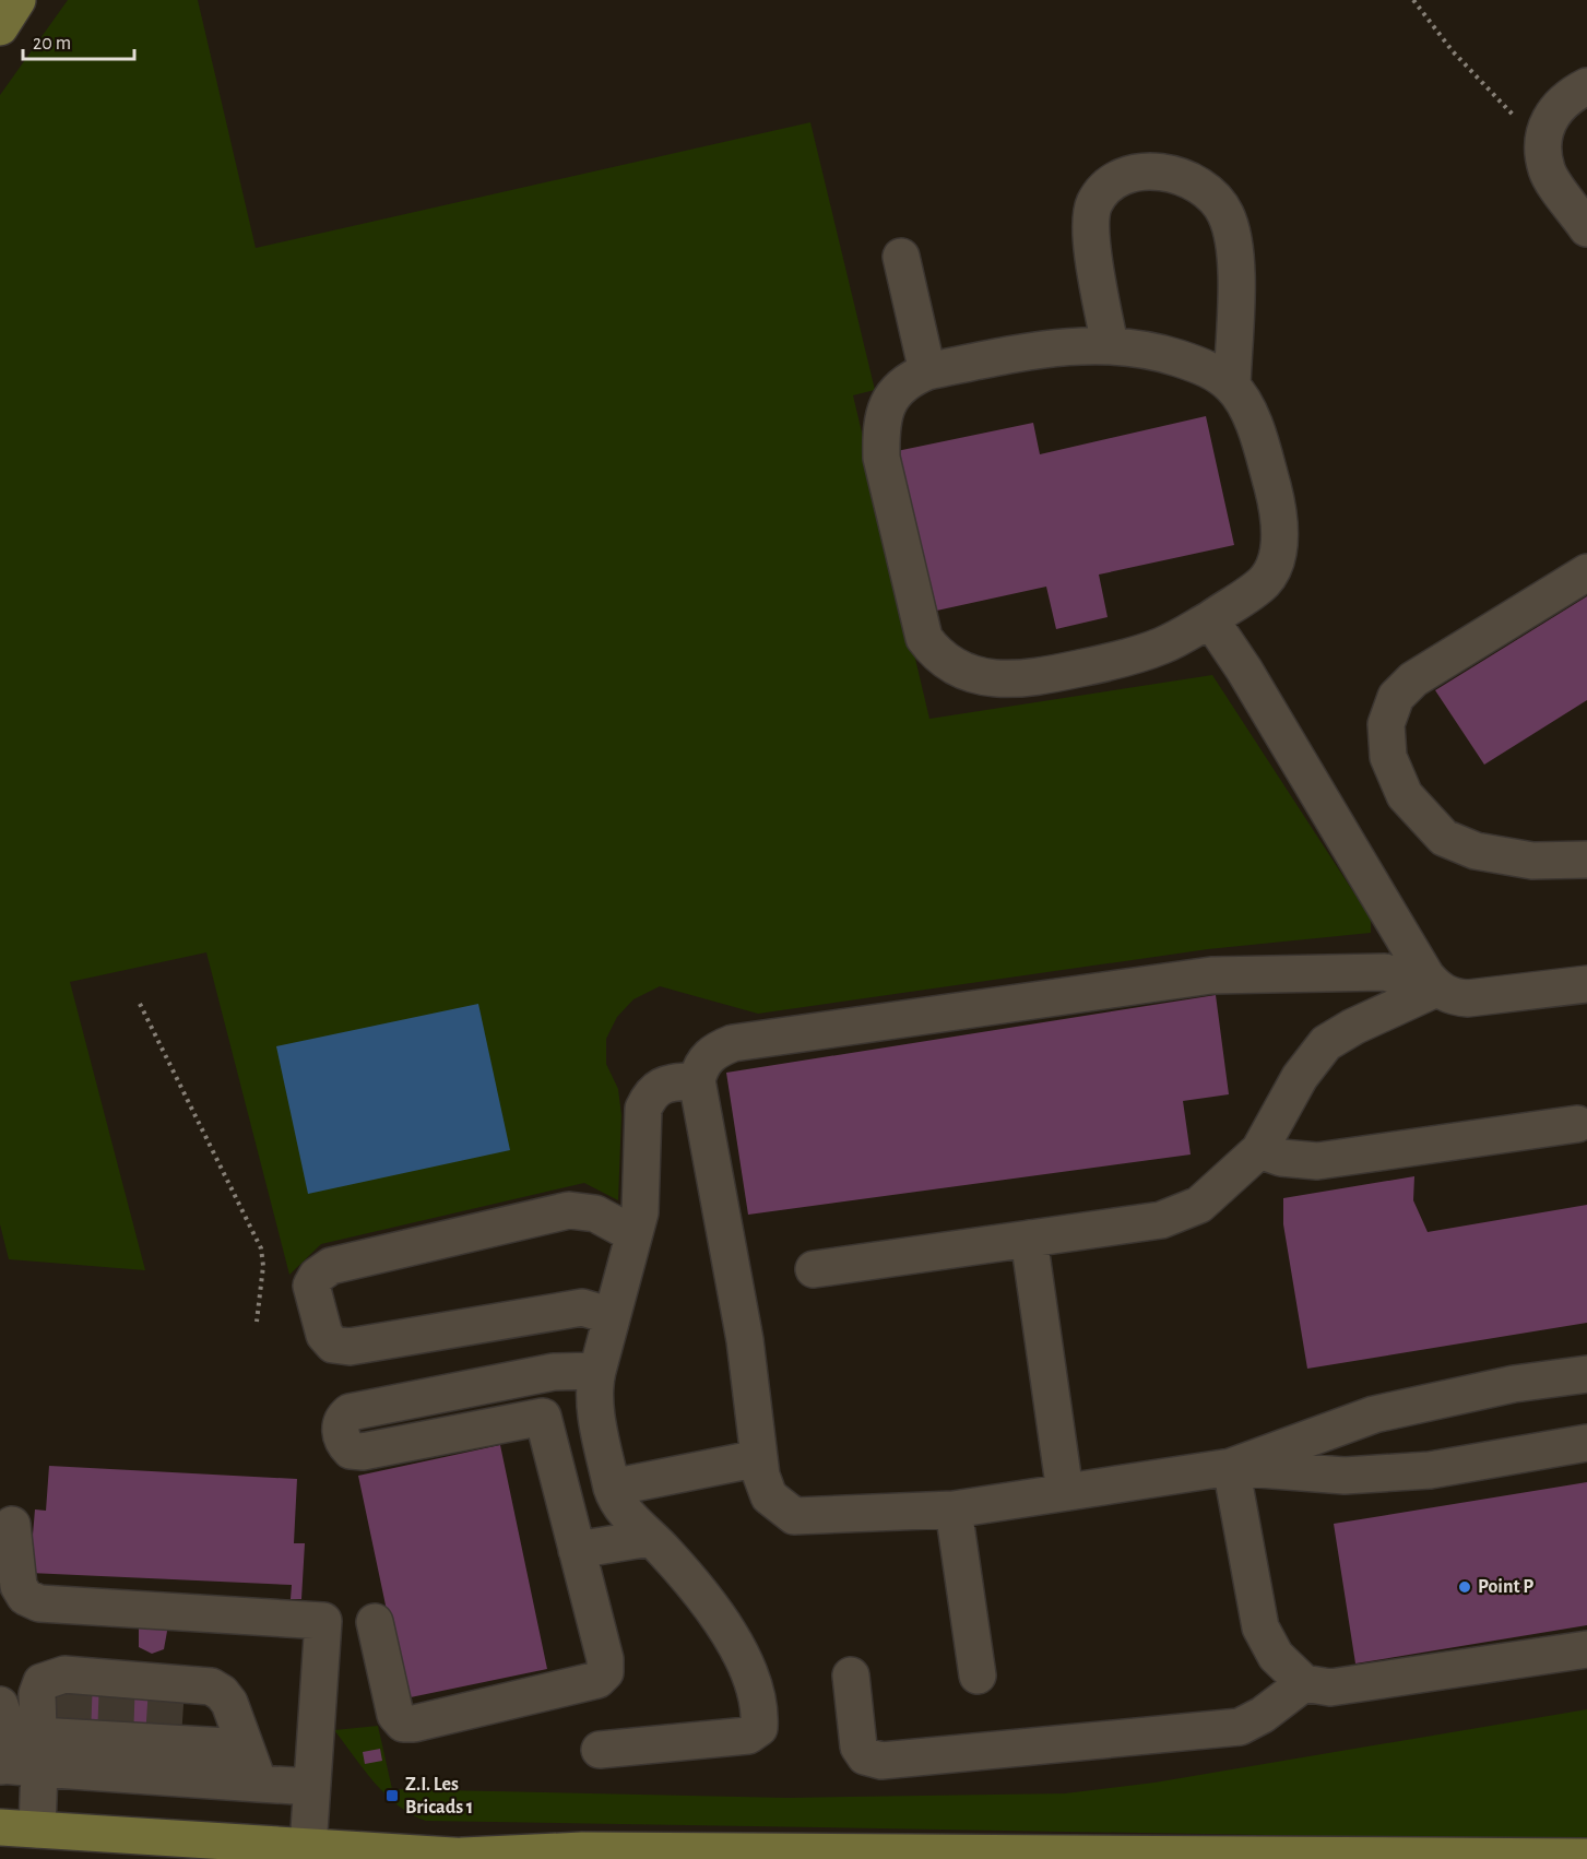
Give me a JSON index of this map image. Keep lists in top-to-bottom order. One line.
{"places":{"other":["Point P"],"transit":["Z.I. Les Bricads 1"]},"scale_bar":"20 m"}
